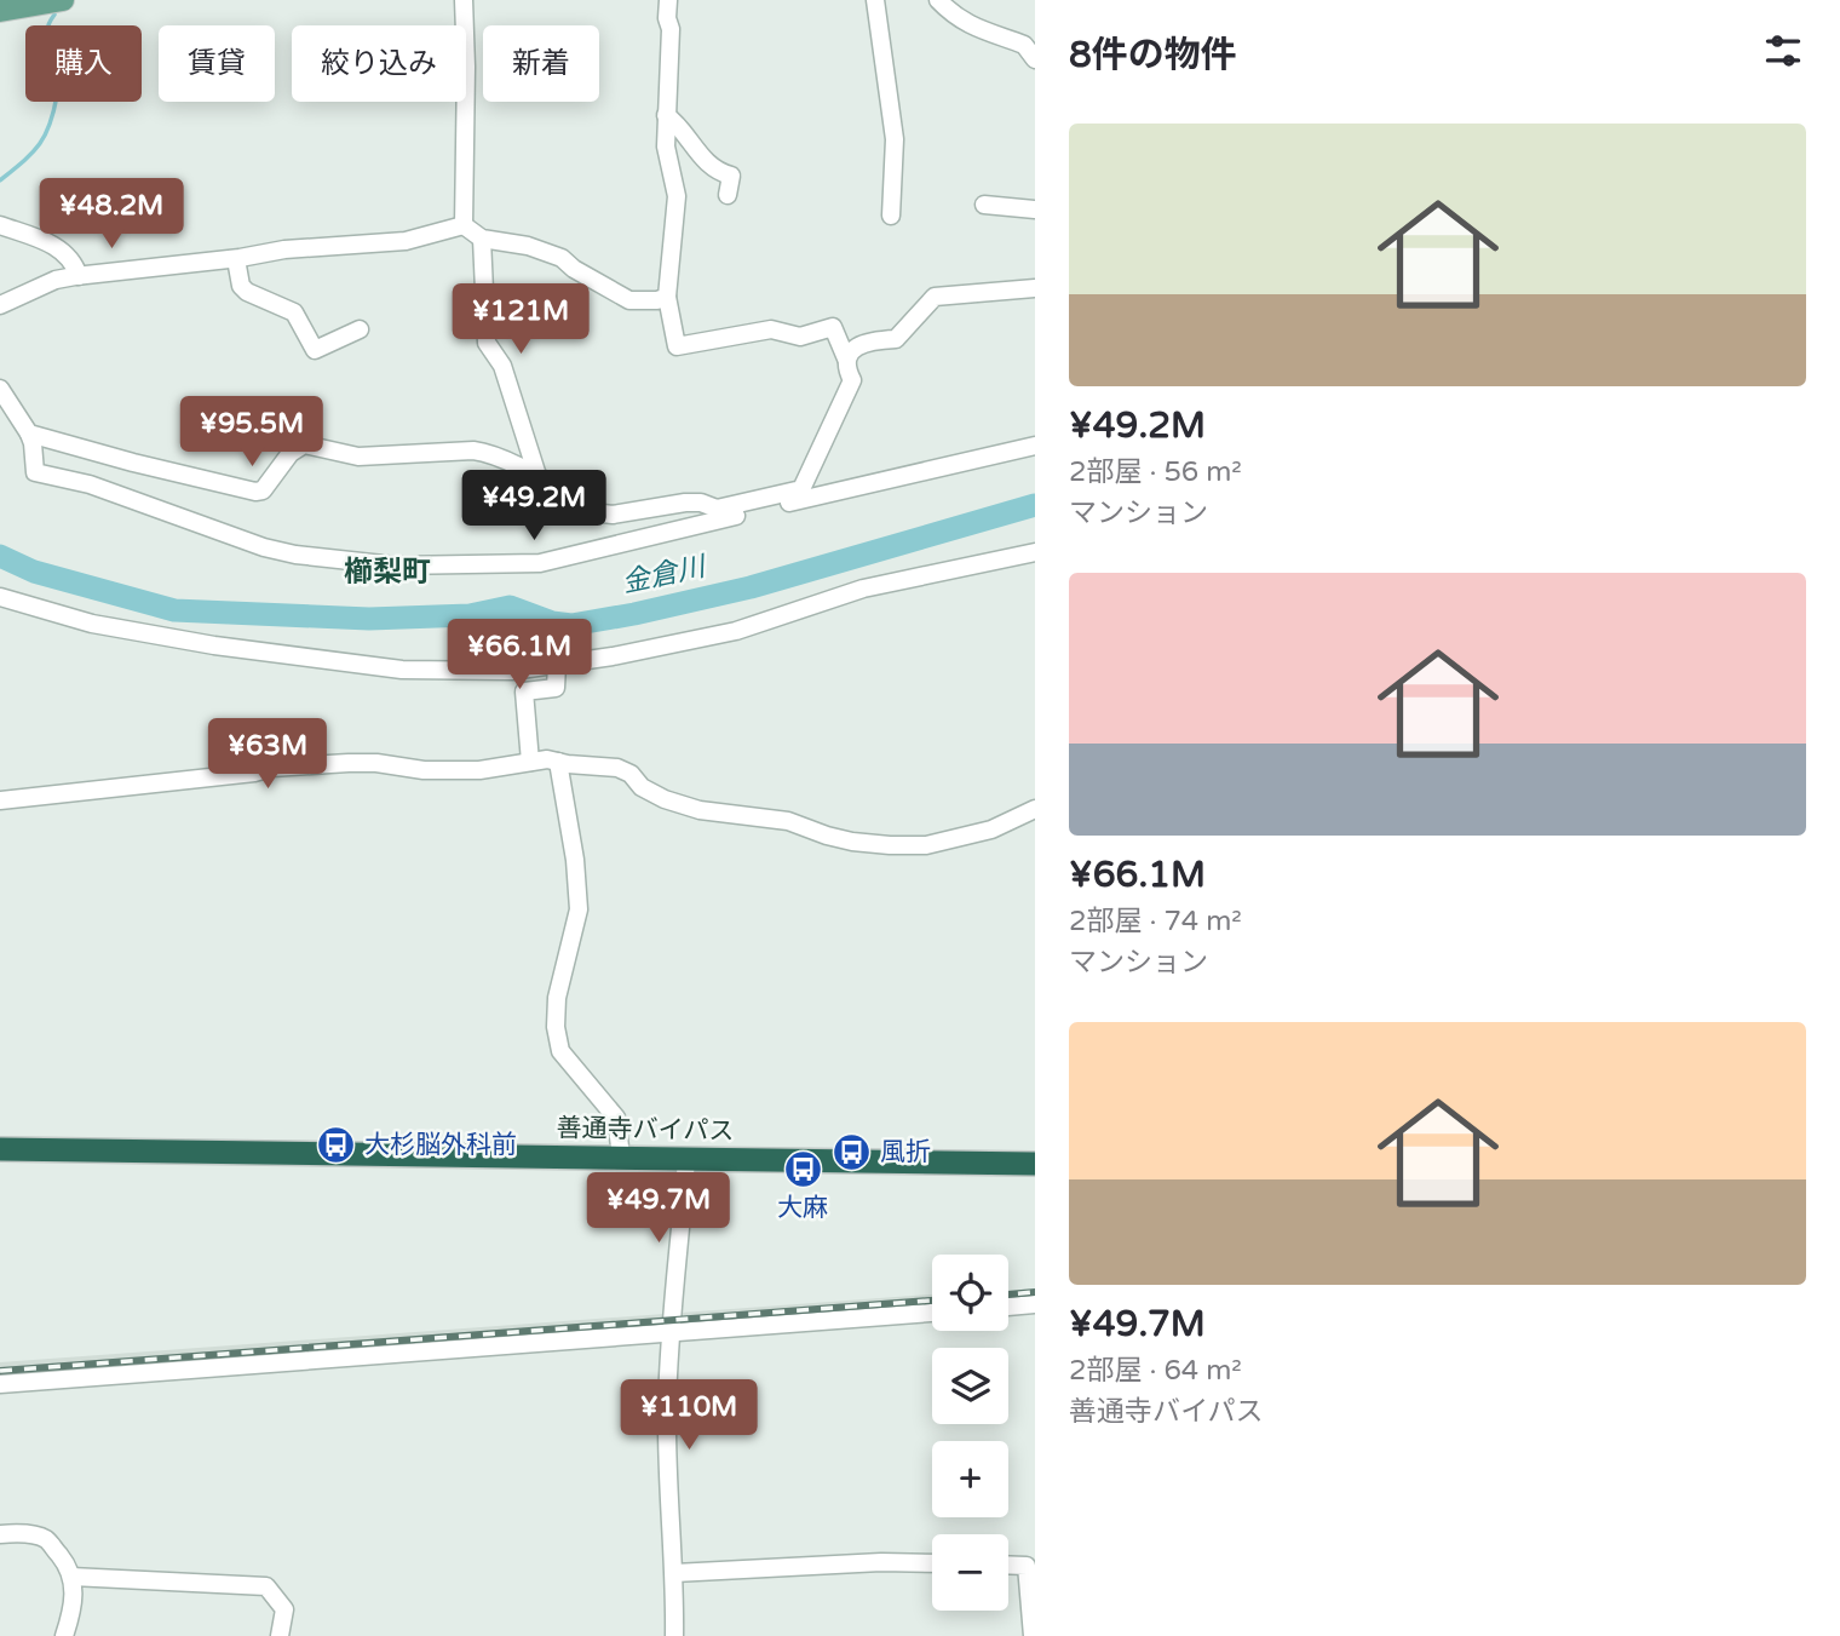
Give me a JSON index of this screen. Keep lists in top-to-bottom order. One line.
{"streets":{"highway":["善通寺バイパス"]},"districts":["櫛梨町"],"water":["金倉川"],"places":{"bus stop":["大杉脳外科前","風折","大麻"]},"page":{"heading":"8件の物件","chip":["購入","賃貸","絞り込み","新着"],"list":[{"name":"¥49.2M","note":"2部屋 · 56 m² · マンション"},{"name":"¥66.1M","note":"2部屋 · 74 m² · マンション"},{"name":"¥49.7M","note":"2部屋 · 64 m² · 善通寺バイパス"}],"price":["¥48.2M","¥121M","¥95.5M","¥49.2M","¥66.1M","¥63M","¥49.7M","¥110M"],"map_buttons":["+","−"]}}
